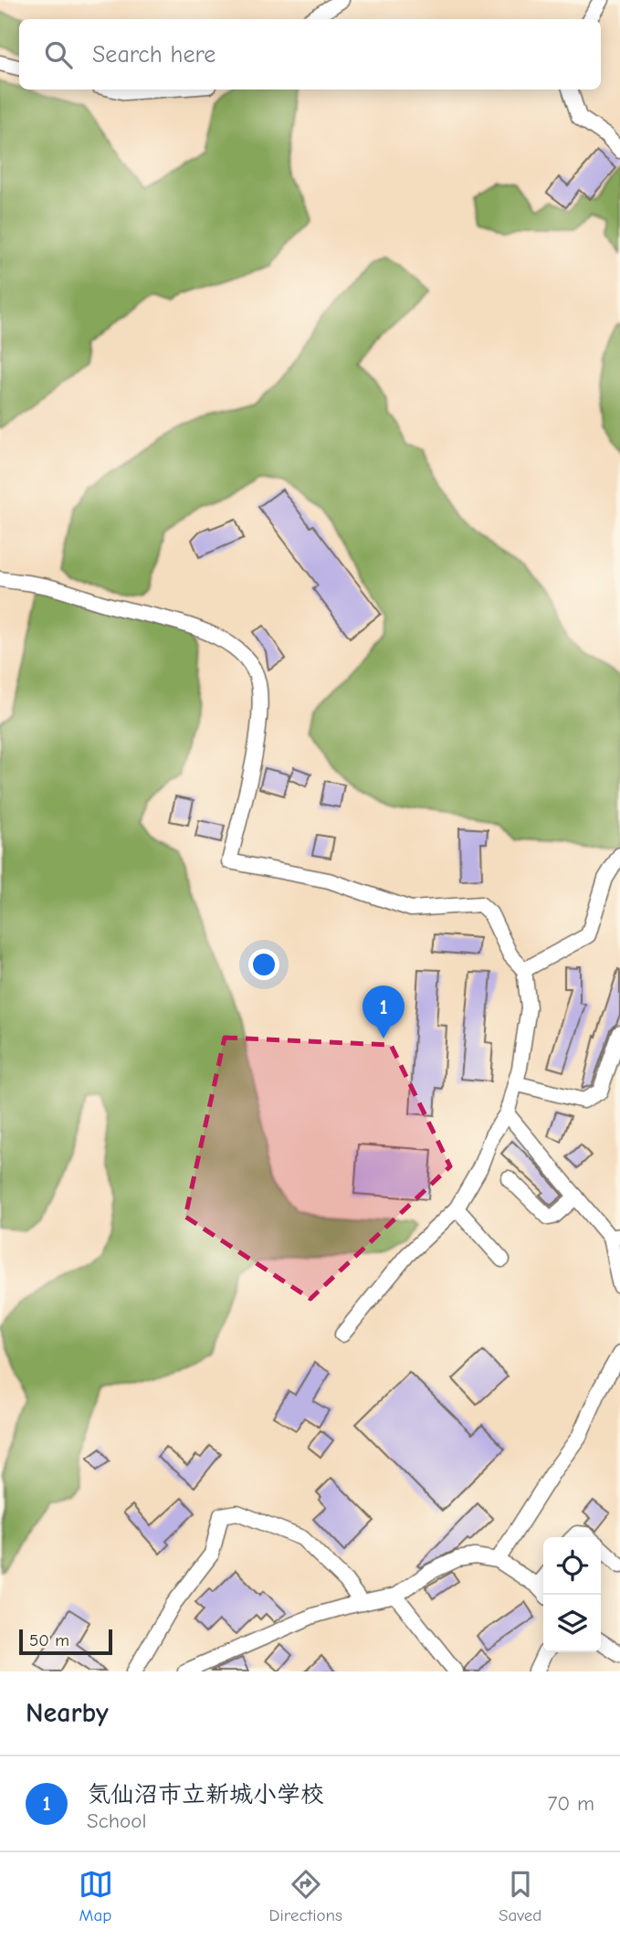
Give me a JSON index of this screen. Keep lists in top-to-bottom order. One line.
{"scale_bar":"50 m","page":{"search":"Search here","pins":"1","scale":"50 m","heading":"Nearby","list":[{"mark":"1","name":"気仙沼市立新城小学校","note":"School","value":"70 m"}],"nav":["Map","Directions","Saved"]}}
